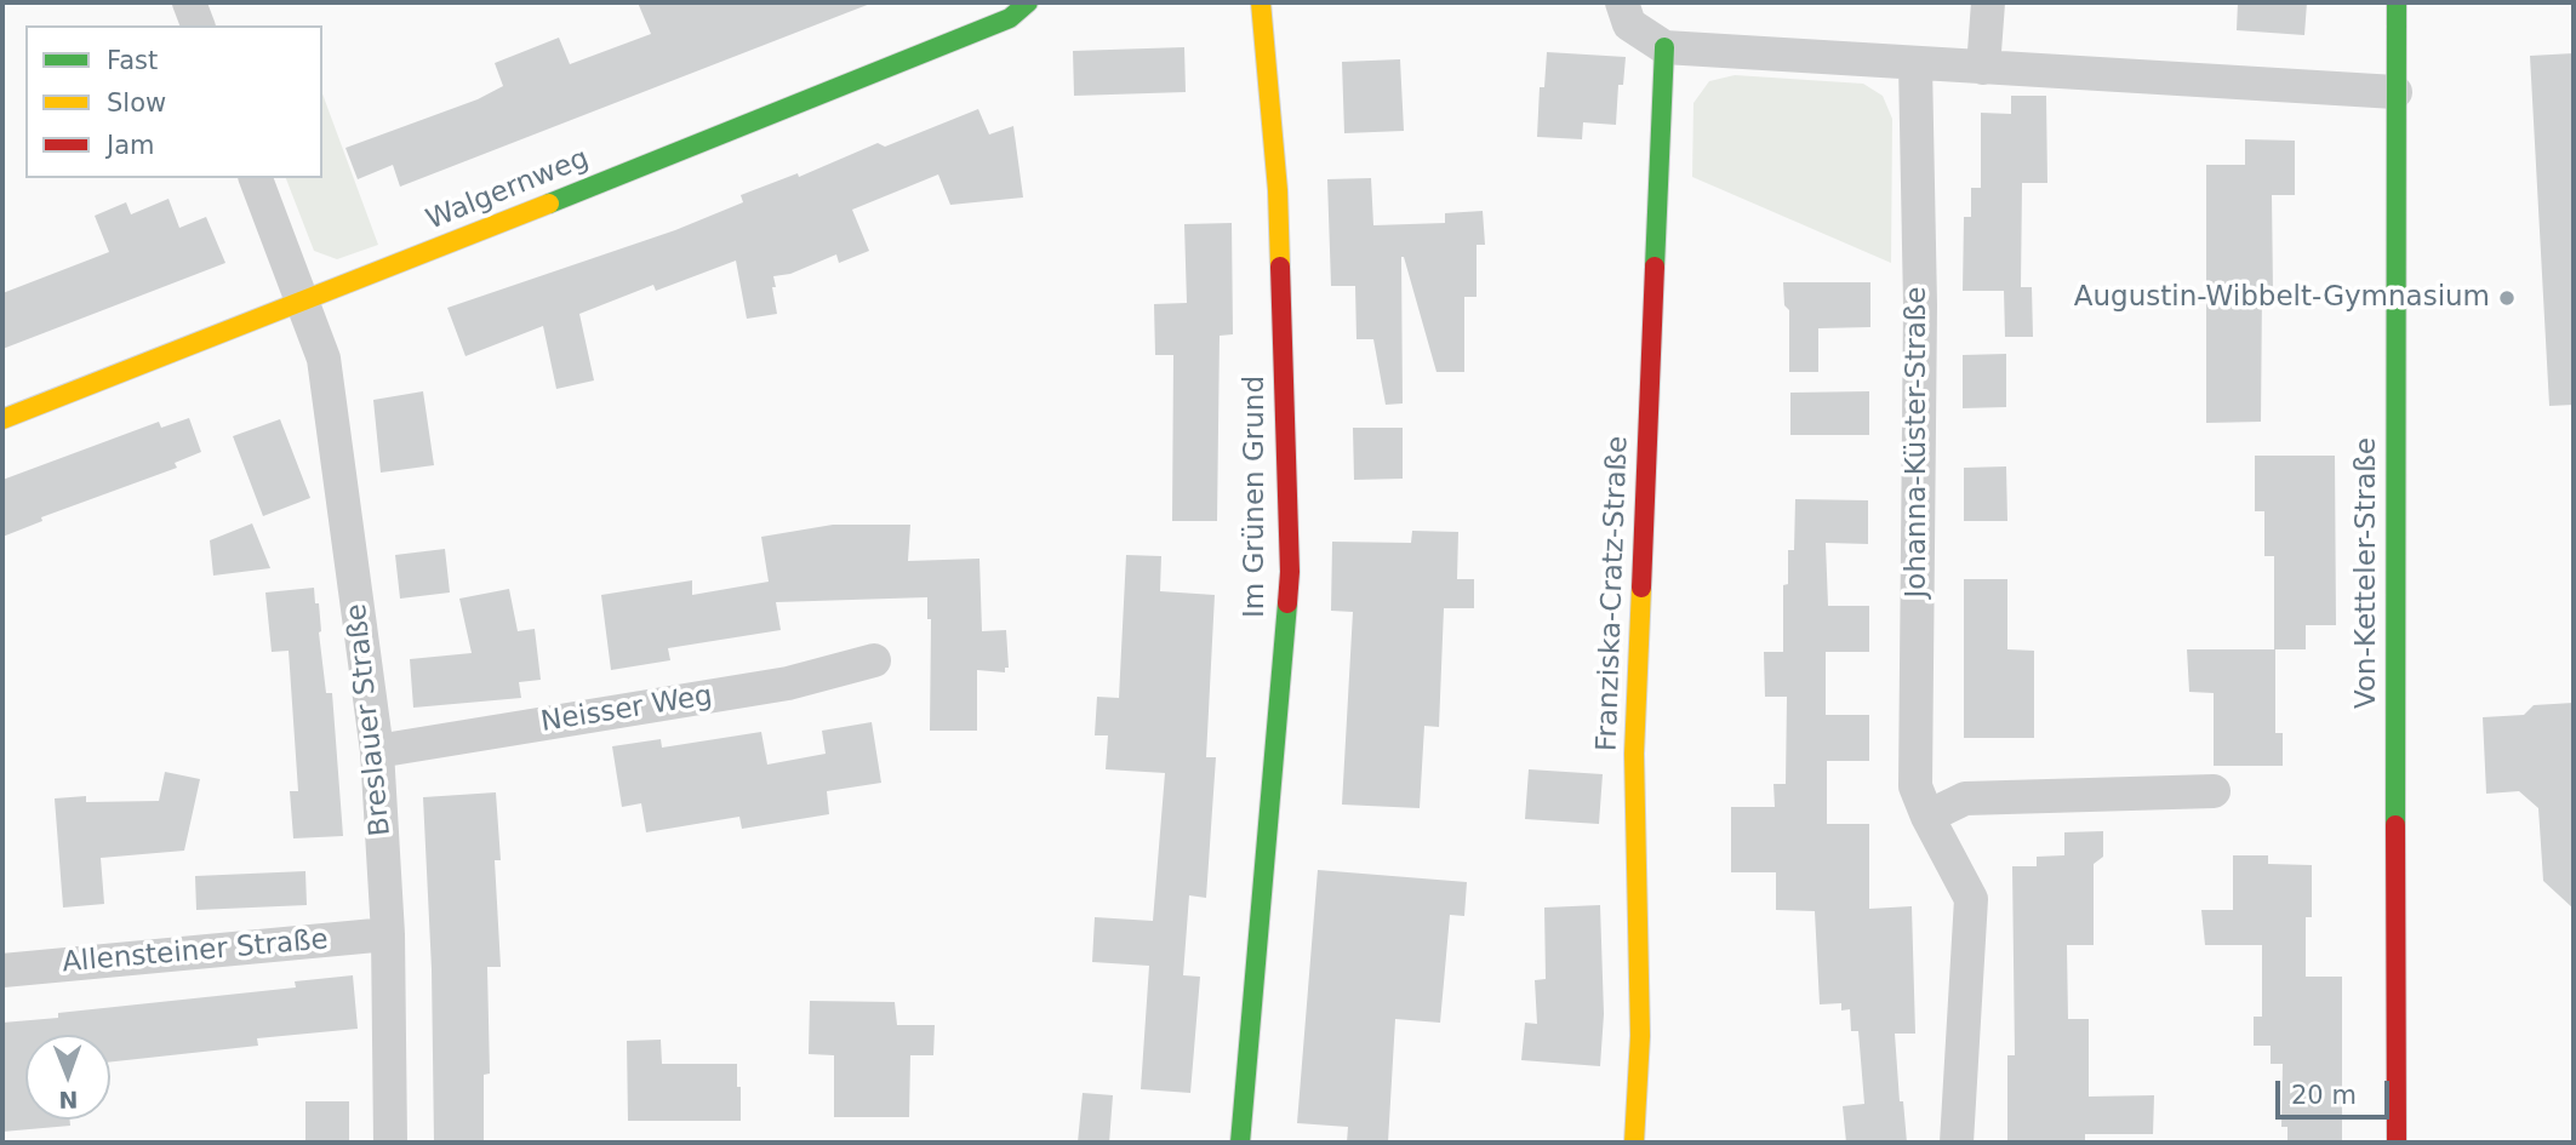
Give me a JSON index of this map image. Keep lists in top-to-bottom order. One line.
{"streets":{"street":["Walgernweg","Johanna-Küster-Straße","Im Grünen Grund","Von-Ketteler-Straße","Franziska-Cratz-Straße","Neisser Weg","Breslauer Straße","Allensteiner Straße"]},"crossings":[["Walgernweg","Breslauer Straße"],["Neisser Weg","Breslauer Straße"],["Breslauer Straße","Allensteiner Straße"]],"places":["Augustin-Wibbelt-Gymnasium"],"legend":["Fast","Slow","Jam"],"scale_bar":"20 m","north":"bottom"}
